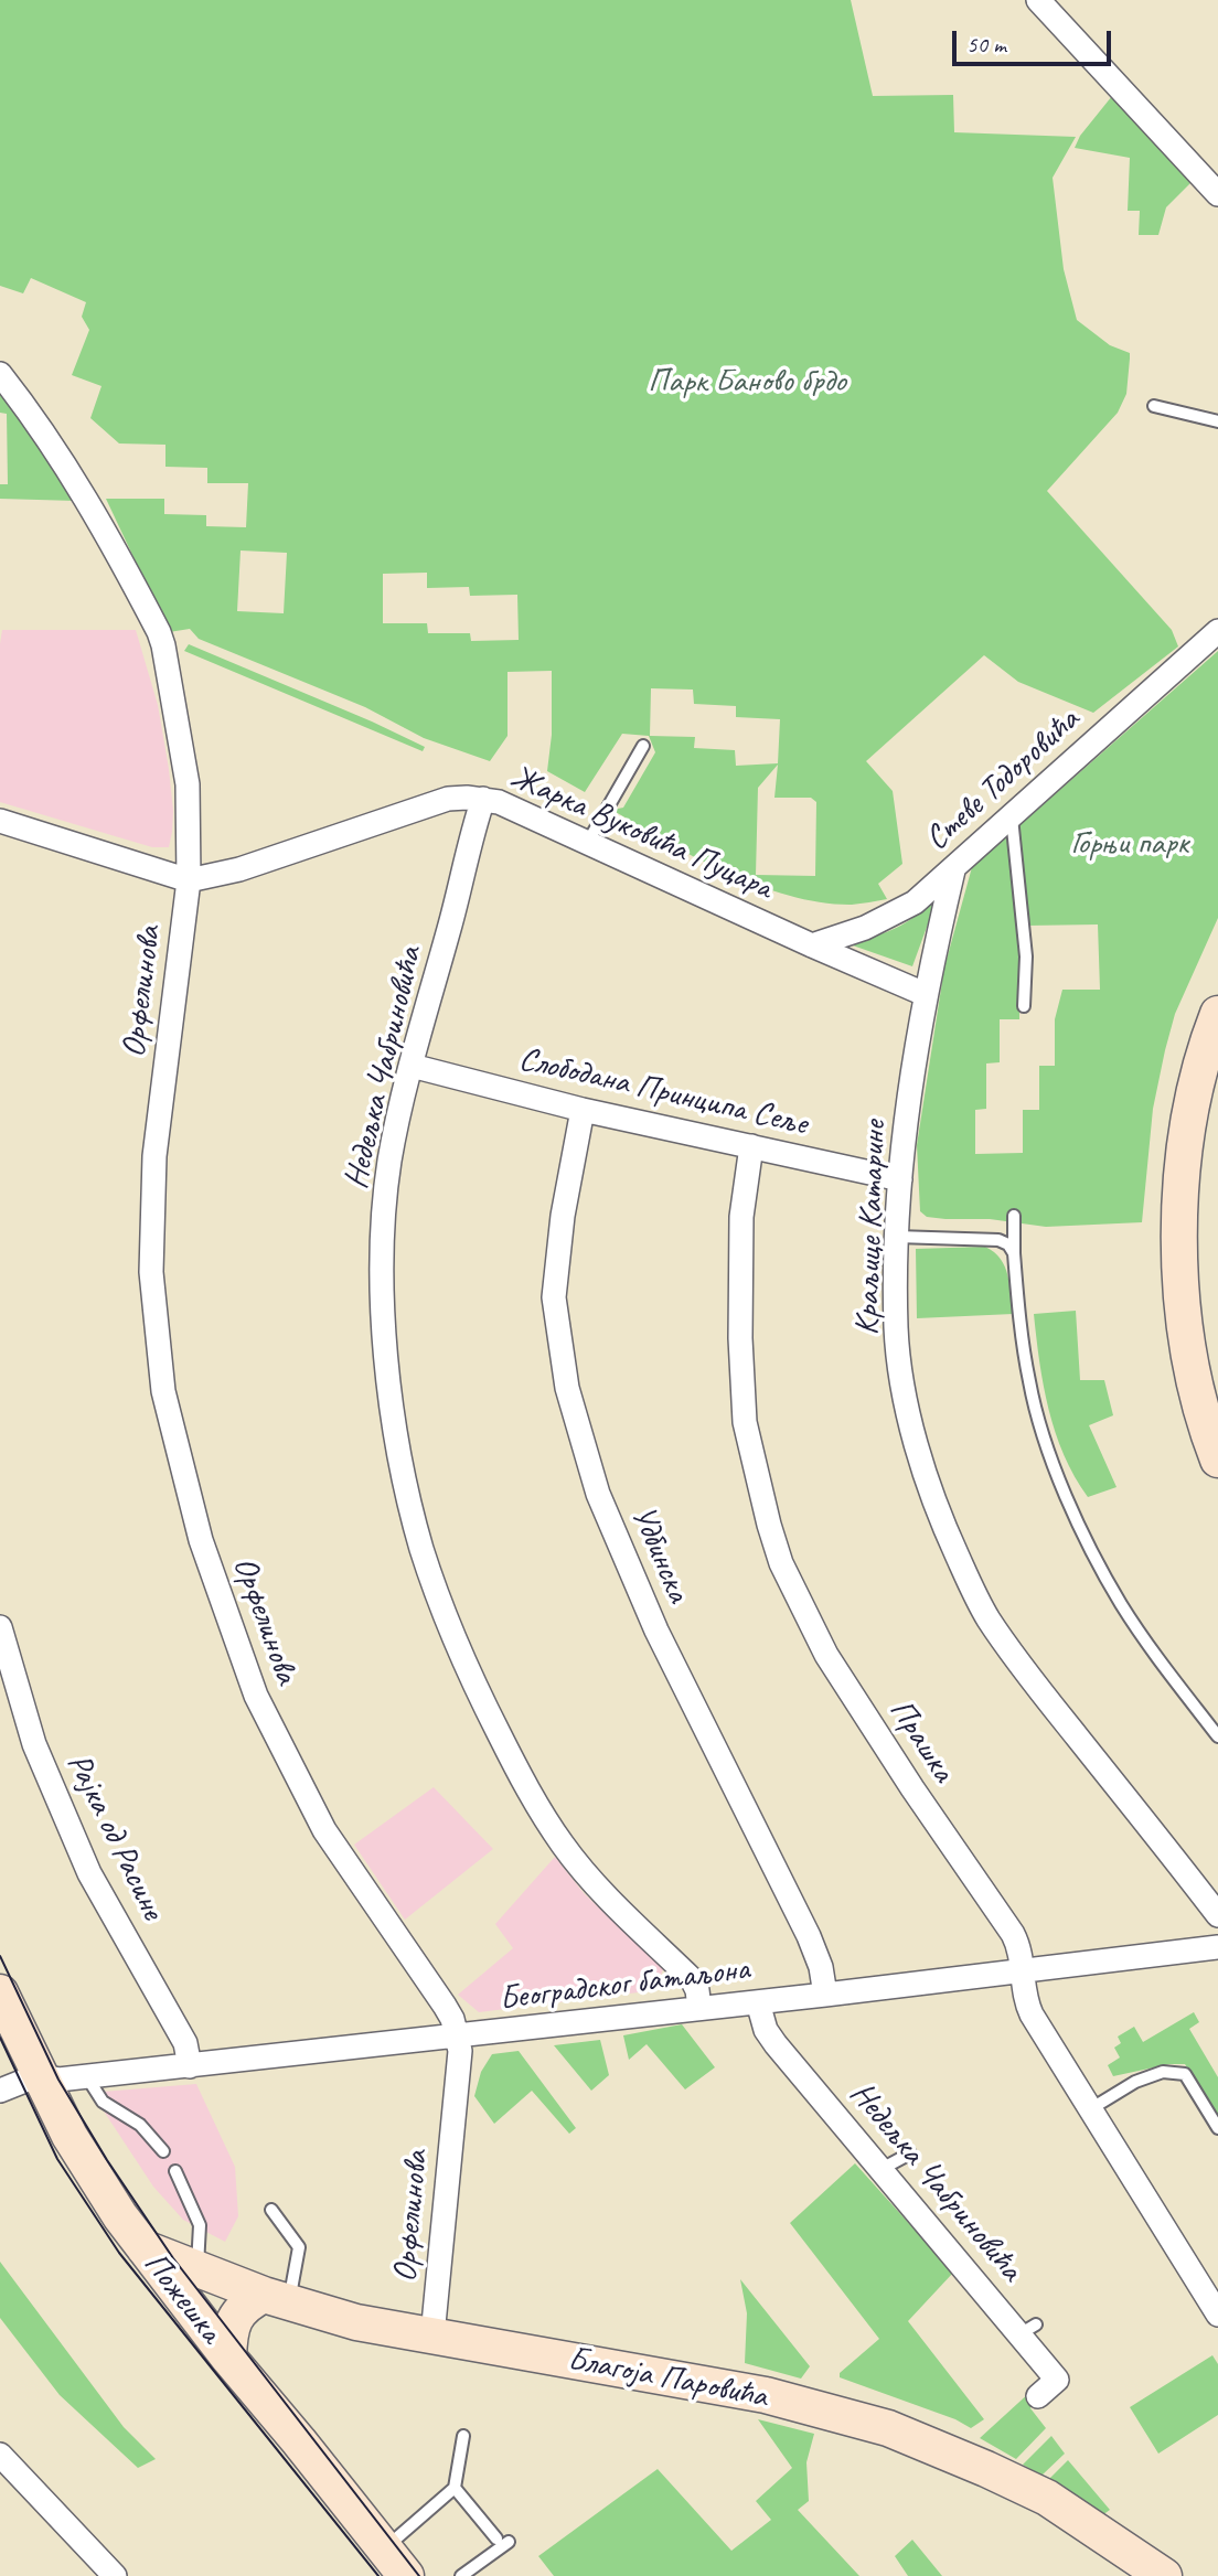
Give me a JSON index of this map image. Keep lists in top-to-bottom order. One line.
{"streets":{"main road":["Пожешка","Благоја Паровића"],"street":["Стеве Тодоровића","Жарка Вуковића Пуцара","Орфелинова","Недељка Чабриновића","Слободана Принципа Сеље","Краљице Катарине","Удбинска","Прашка","Рајка од Расине","Београдског батаљона"]},"crossings":[["Стеве Тодоровића","Жарка Вуковића Пуцара"],["Стеве Тодоровића","Краљице Катарине"],["Жарка Вуковића Пуцара","Орфелинова"],["Жарка Вуковића Пуцара","Недељка Чабриновића"],["Жарка Вуковића Пуцара","Краљице Катарине"],["Орфелинова","Београдског батаљона"],["Орфелинова","Благоја Паровића"],["Недељка Чабриновића","Слободана Принципа Сеље"],["Недељка Чабриновића","Београдског батаљона"],["Слободана Принципа Сеље","Краљице Катарине"],["Слободана Принципа Сеље","Удбинска"],["Слободана Принципа Сеље","Прашка"],["Удбинска","Београдског батаљона"],["Прашка","Београдског батаљона"],["Рајка од Расине","Београдског батаљона"],["Београдског батаљона","Пожешка"],["Пожешка","Благоја Паровића"]],"parks":["Парк Баново брдо","Горњи парк"],"scale_bar":"50 m"}
